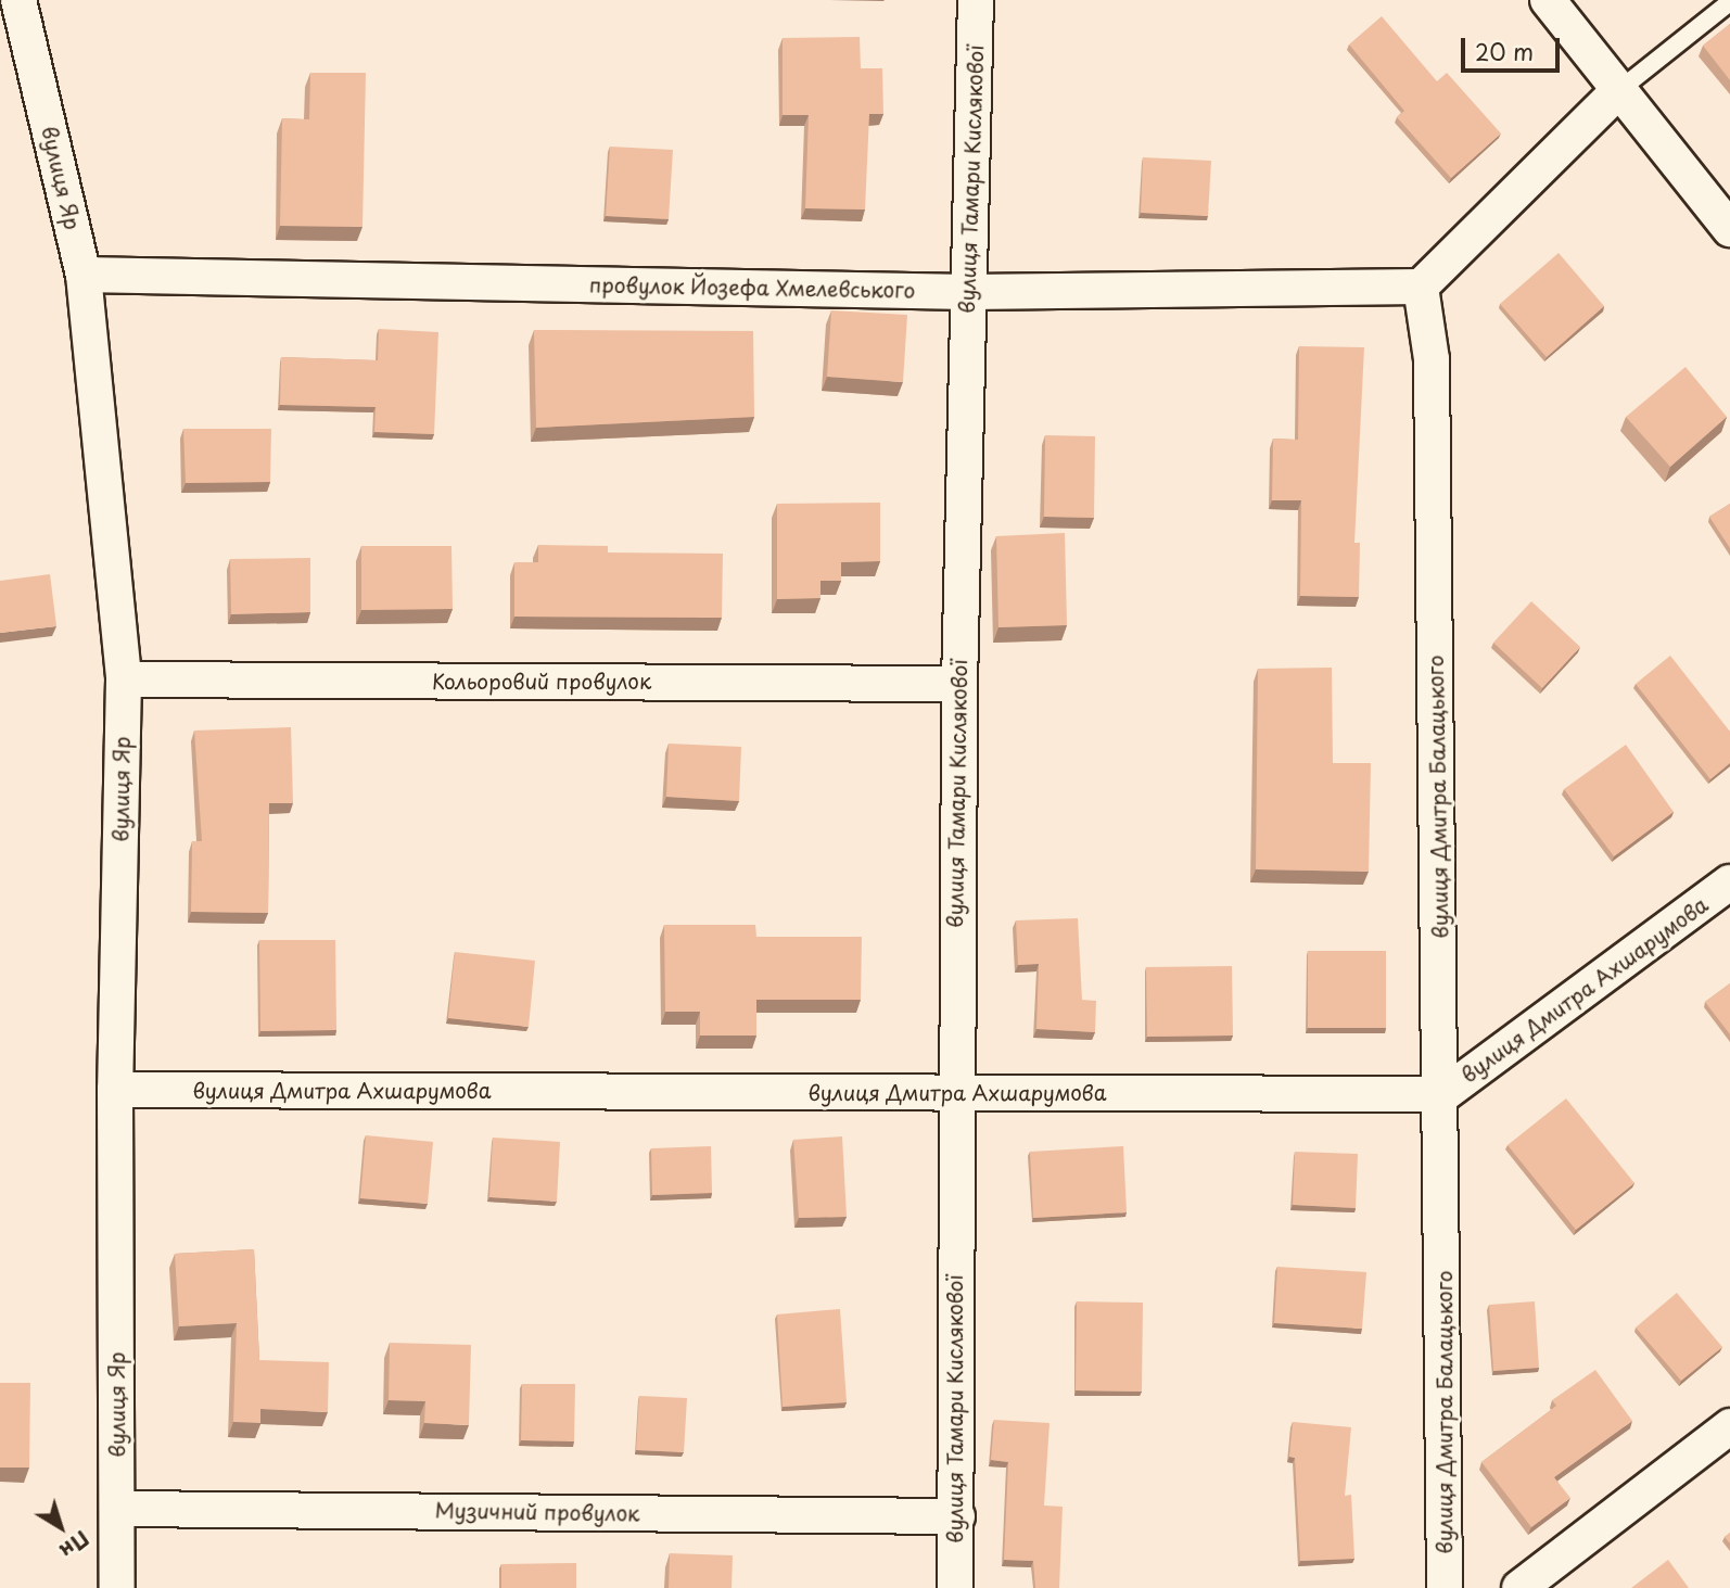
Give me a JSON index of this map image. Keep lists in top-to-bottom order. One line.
{"streets":{"street":["вулиця Яр","вулиця Тамари Кислякової","провулок Йозефа Хмелевського","Кольоровий провулок","вулиця Дмитра Балацького","вулиця Дмитра Ахшарумова","Музичний провулок"]},"crossings":[["вулиця Яр","провулок Йозефа Хмелевського"],["вулиця Яр","Кольоровий провулок"],["вулиця Яр","вулиця Дмитра Ахшарумова"],["вулиця Яр","Музичний провулок"],["вулиця Тамари Кислякової","провулок Йозефа Хмелевського"],["вулиця Тамари Кислякової","Кольоровий провулок"],["вулиця Тамари Кислякової","вулиця Дмитра Ахшарумова"],["вулиця Тамари Кислякової","Музичний провулок"],["провулок Йозефа Хмелевського","вулиця Дмитра Балацького"],["вулиця Дмитра Балацького","вулиця Дмитра Ахшарумова"]],"scale_bar":"20 m","north":"bottom right"}
